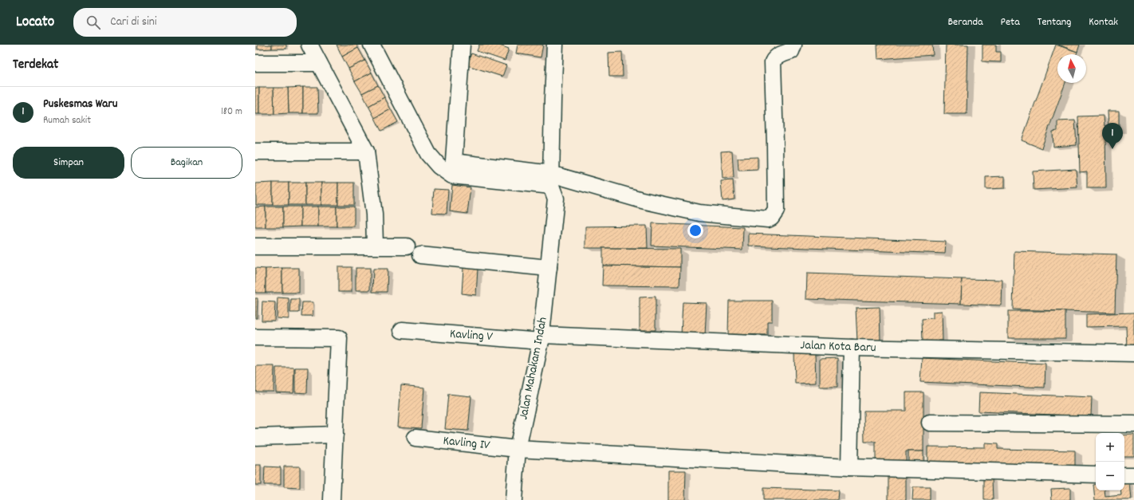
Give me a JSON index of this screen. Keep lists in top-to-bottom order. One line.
{"streets":{"street":["Kavling V","Jalan Kota Baru","Jalan Mahakam Indah","Kavling IV"]},"crossings":[["Kavling V","Jalan Kota Baru"],["Kavling V","Jalan Mahakam Indah"],["Jalan Kota Baru","Jalan Mahakam Indah"],["Jalan Mahakam Indah","Kavling IV"]],"north":"top","page":{"header":"Locato","search":"Cari di sini","nav":["Beranda","Peta","Tentang","Kontak"],"heading":"Terdekat","list":[{"mark":"1","name":"Puskesmas Waru","note":"Rumah sakit","value":"180 m"}],"pins":"1","buttons":["Simpan","Bagikan"],"map_buttons":["+","−"]}}
